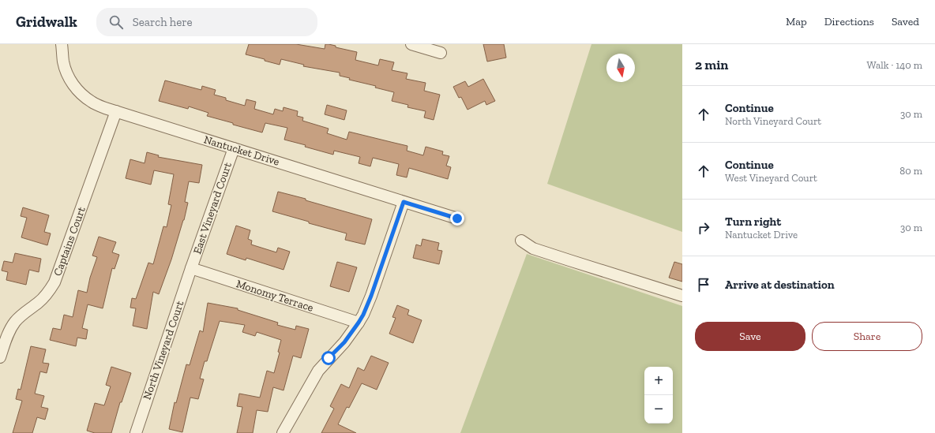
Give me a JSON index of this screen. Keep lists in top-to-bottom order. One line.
{"streets":{"street":["Nantucket Drive","East Vineyard Court","Captains Court","Monomy Terrace","North Vineyard Court"]},"crossings":[["Nantucket Drive","East Vineyard Court"],["Nantucket Drive","Captains Court"],["East Vineyard Court","Monomy Terrace"],["East Vineyard Court","North Vineyard Court"],["Monomy Terrace","North Vineyard Court"]],"north":"bottom","page":{"header":"Gridwalk","search":"Search here","nav":["Map","Directions","Saved"],"heading":["2 min","Walk · 140 m"],"list":[["Continue","North Vineyard Court","30 m"],["Continue","West Vineyard Court","80 m"],["Turn right","Nantucket Drive","30 m"],"Arrive at destination"],"buttons":["Save","Share"],"map_buttons":["+","−"]}}
